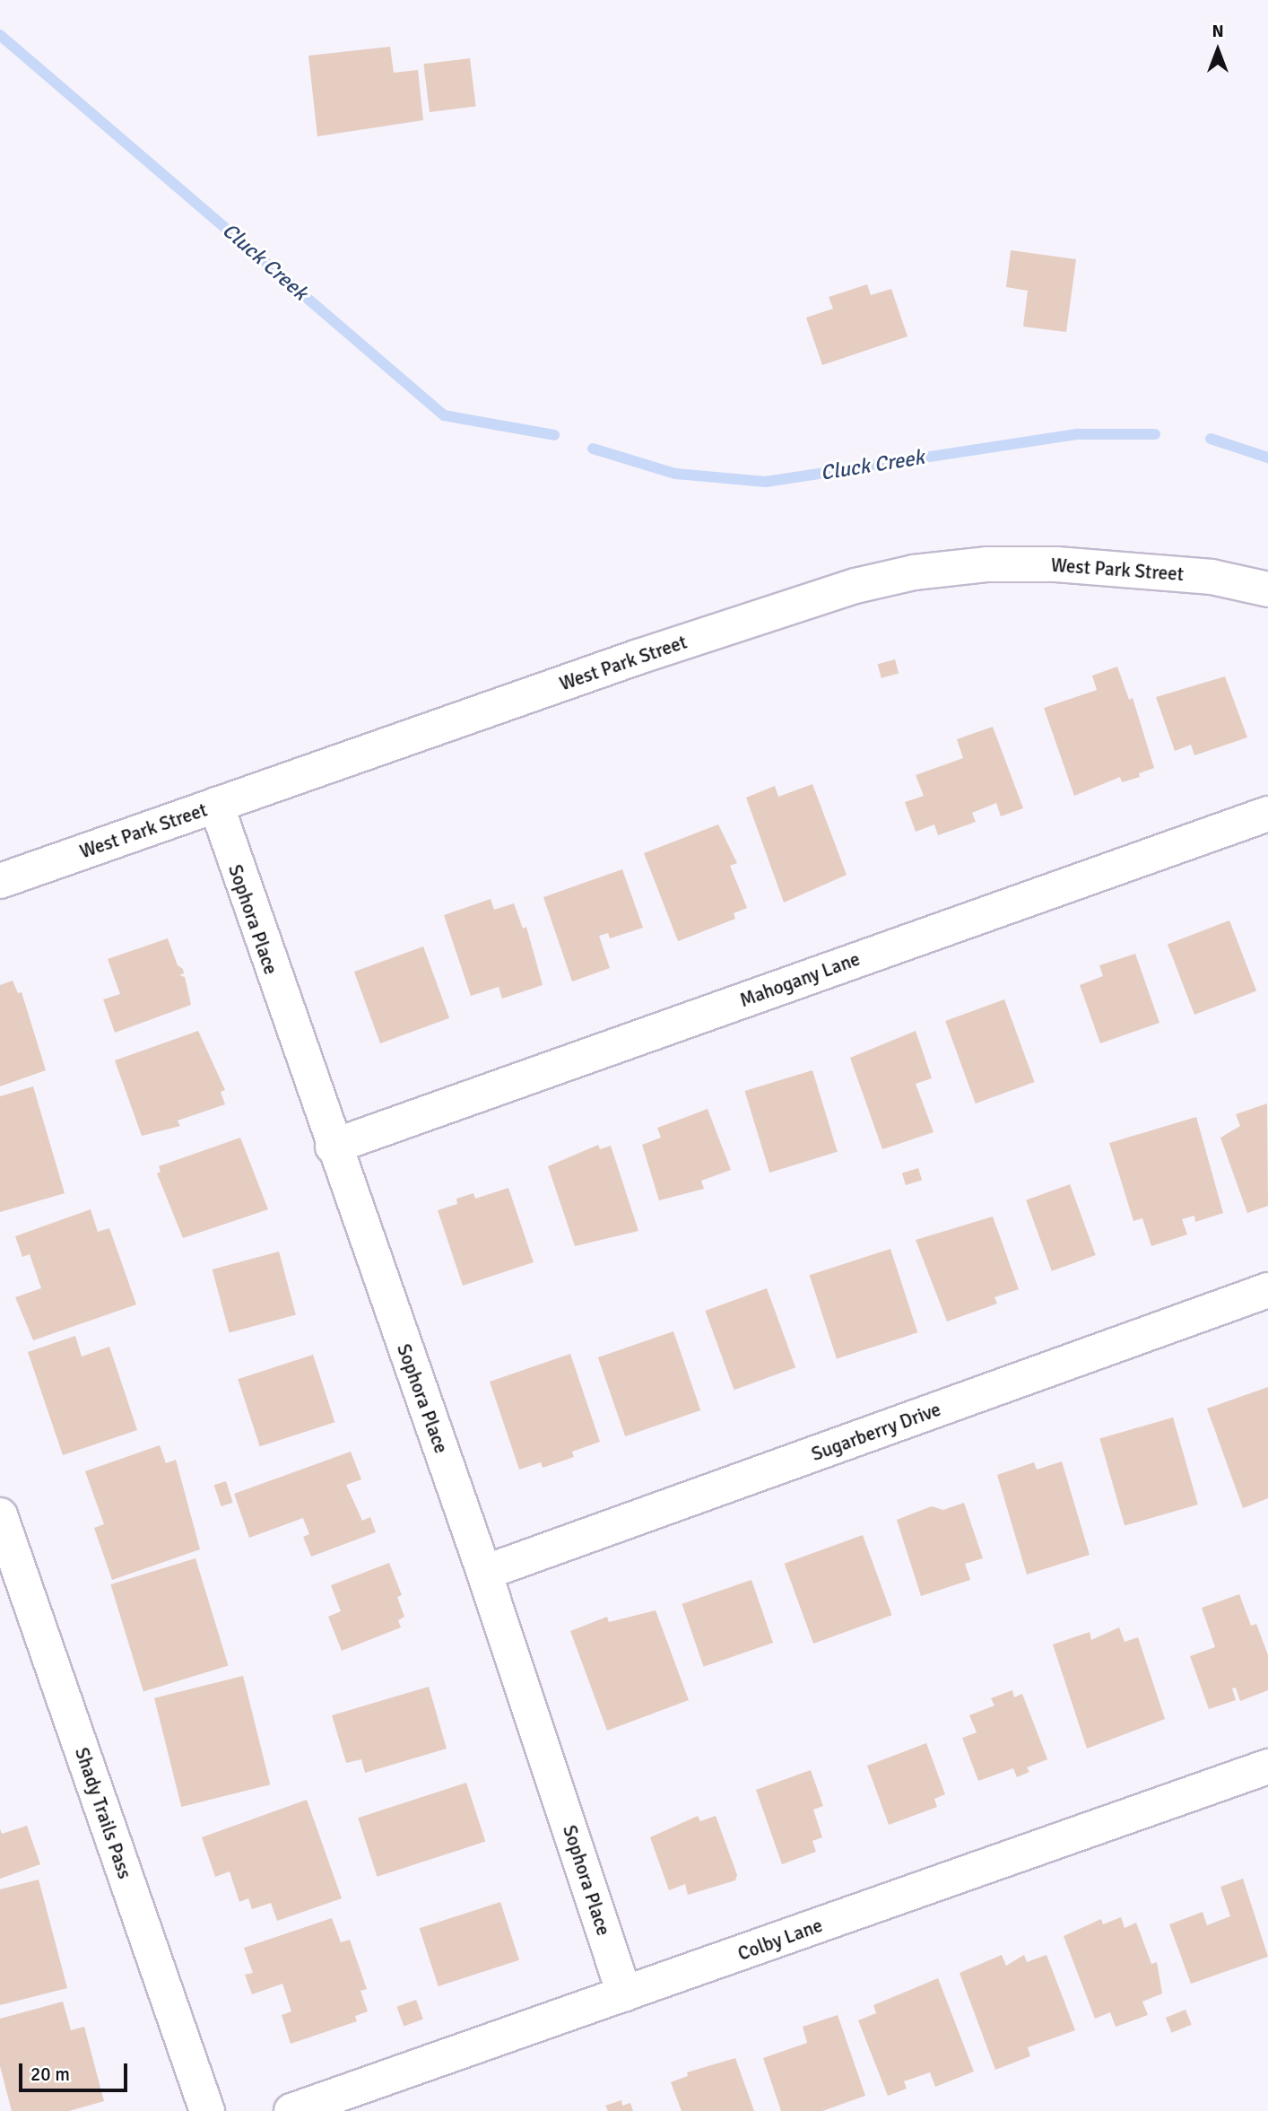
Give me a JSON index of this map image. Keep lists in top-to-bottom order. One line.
{"streets":{"street":["West Park Street","Sophora Place","Mahogany Lane","Sugarberry Drive","Shady Trails Pass","Colby Lane"]},"crossings":[["West Park Street","Sophora Place"],["Sophora Place","Mahogany Lane"],["Sophora Place","Sugarberry Drive"],["Sophora Place","Colby Lane"]],"water":["Cluck Creek"],"scale_bar":"20 m","north":"top"}
